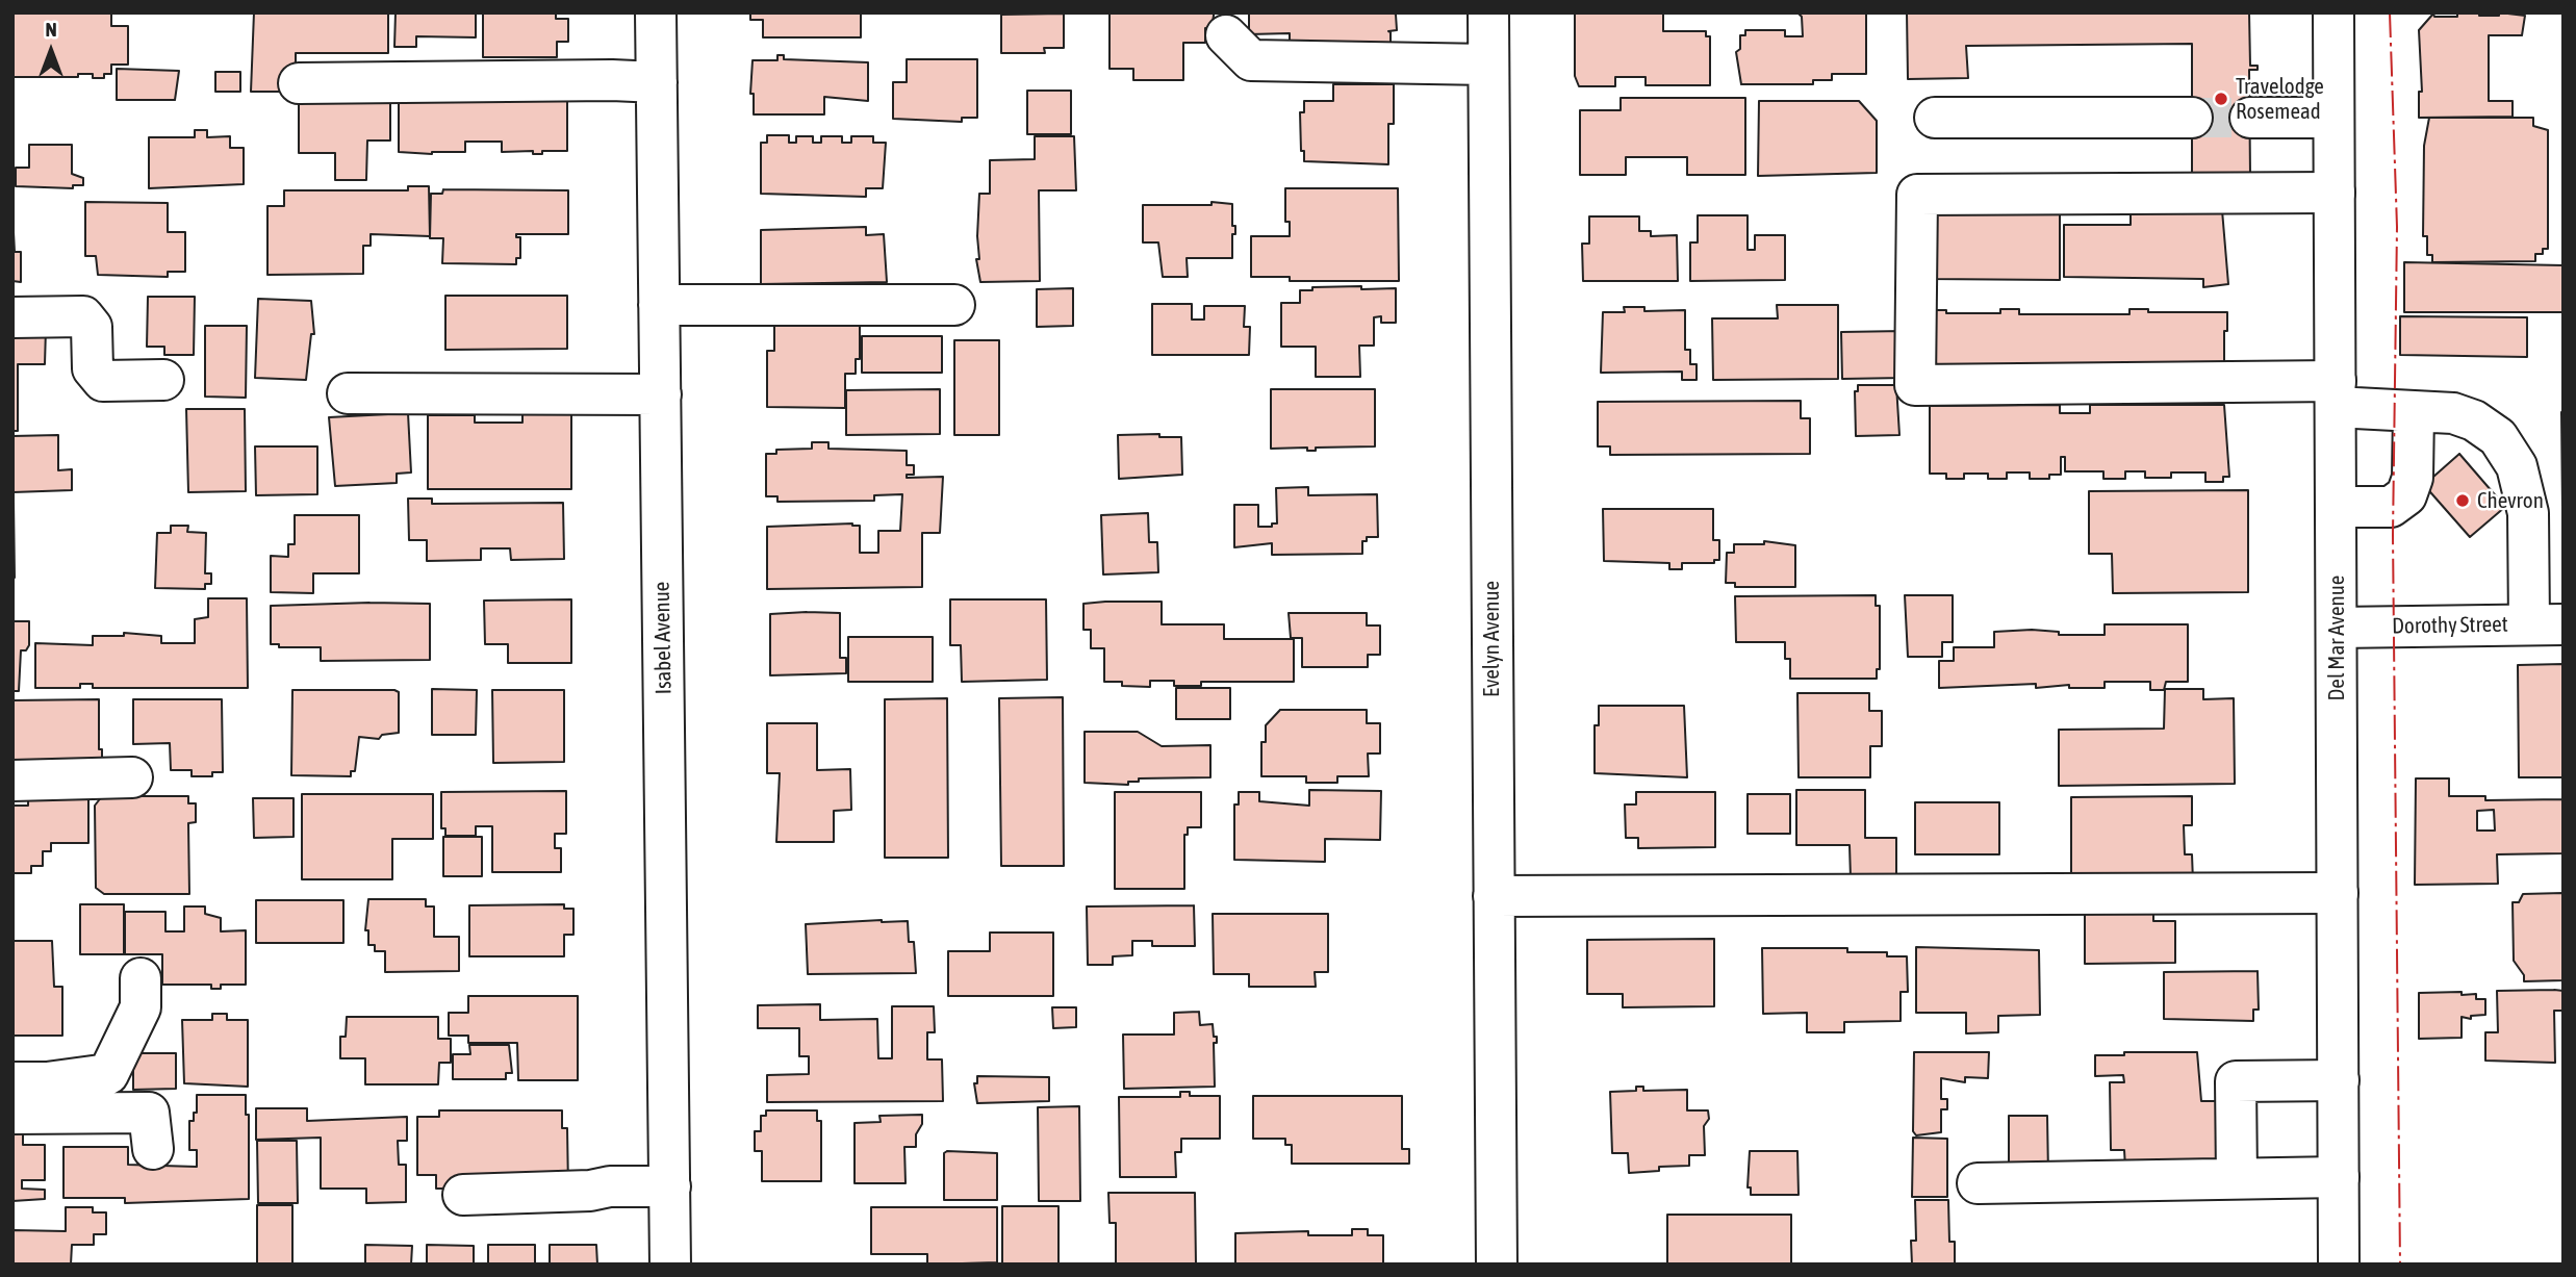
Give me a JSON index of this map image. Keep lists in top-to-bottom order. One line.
{"streets":{"street":["Dorothy Street","Isabel Avenue","Del Mar Avenue","Evelyn Avenue"]},"crossings":[["Dorothy Street","Del Mar Avenue"]],"places":["Travelodge Rosemead","Chevron"],"north":"top"}
